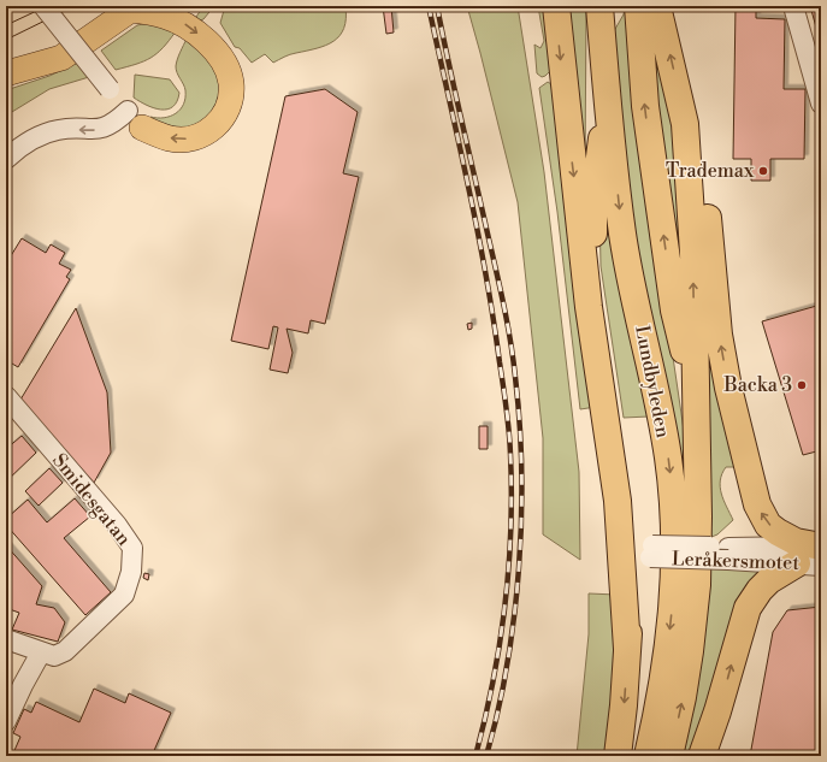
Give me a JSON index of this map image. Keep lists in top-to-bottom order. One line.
{"streets":{"highway":["Lundbyleden"],"street":["Smidesgatan","Leråkersmotet"]},"places":["Trademax","Backa 3"]}
